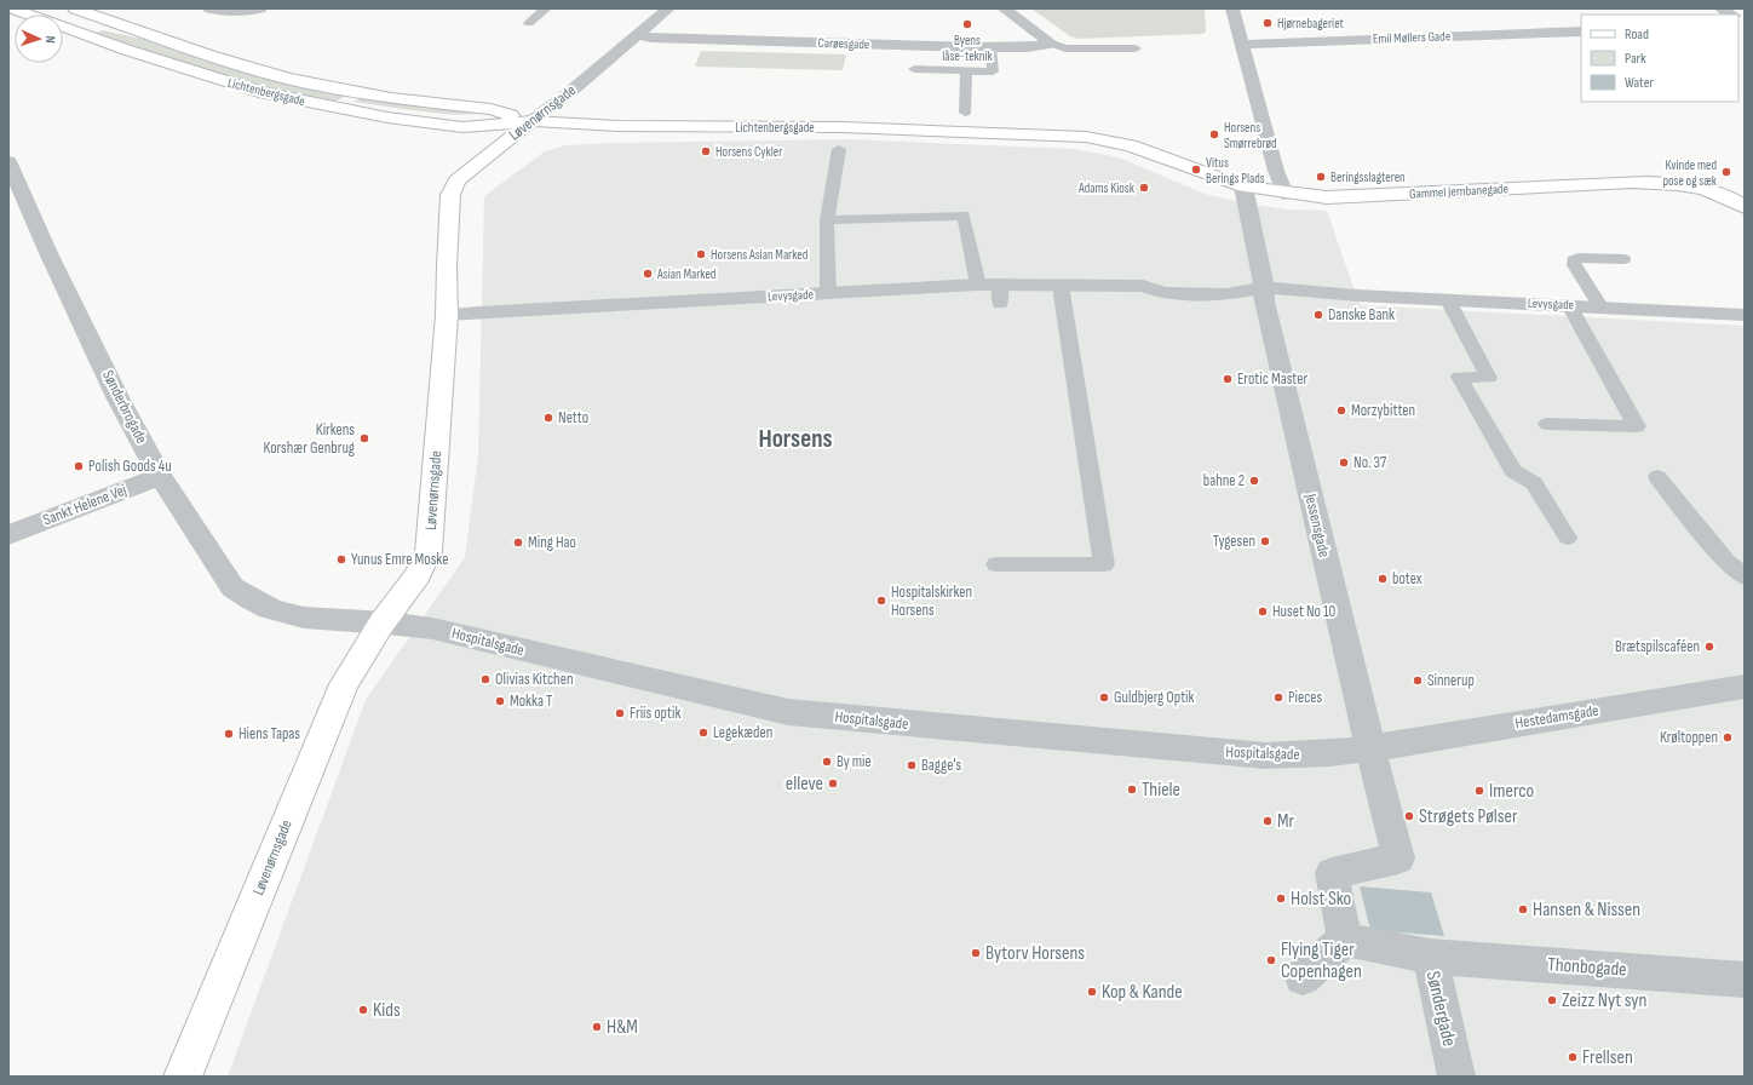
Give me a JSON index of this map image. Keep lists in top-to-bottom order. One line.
{"streets":{"street":["Emil Møllers Gade","Carøesgade","Lichtenbergsgade","Løvenørnsgade","Gammel Jernbanegade","Levysgade","Sønderbrogade","Sankt Helene Vej","Jessensgade","Hospitalsgade","Hestedamsgade","Thonbogade","Søndergade"]},"crossings":[["Carøesgade","Løvenørnsgade"],["Lichtenbergsgade","Løvenørnsgade"],["Løvenørnsgade","Levysgade"],["Løvenørnsgade","Sønderbrogade"],["Løvenørnsgade","Hospitalsgade"],["Levysgade","Jessensgade"],["Sønderbrogade","Sankt Helene Vej"],["Sønderbrogade","Hospitalsgade"],["Jessensgade","Hospitalsgade"],["Jessensgade","Hestedamsgade"],["Hospitalsgade","Hestedamsgade"],["Thonbogade","Søndergade"]],"districts":["Horsens"],"places":["Hjørnebageriet","Byens låse-teknik","Horsens Smørrebrød","Horsens Cykler","Vitus Berings Plads","Kvinde med pose og sæk","Beringsslagteren","Adams Kiosk","Horsens Asian Marked","Asian Marked","Danske Bank","Erotic Master","Morzybitten","Netto","Kirkens Korshær Genbrug","No. 37","Polish Goods 4u","bahne 2","Tygesen","Ming Hao","Yunus Emre Moske","botex","Hospitalskirken Horsens","Huset No 10","Brætspilscaféen","Olivias Kitchen","Sinnerup","Guldbjerg Optik","Pieces","Mokka T","Friis optik","Legekæden","Hiens Tapas","Krøltoppen","By mie","Bagge's","elleve","Thiele","Imerco","Strøgets Pølser","Mr","Holst Sko","Hansen & Nissen","Bytorv Horsens","Flying Tiger Copenhagen","Kop & Kande","Zeizz Nyt syn","Kids","H&M","Frellsen"],"legend":["Road","Park","Water"],"north":"right"}
